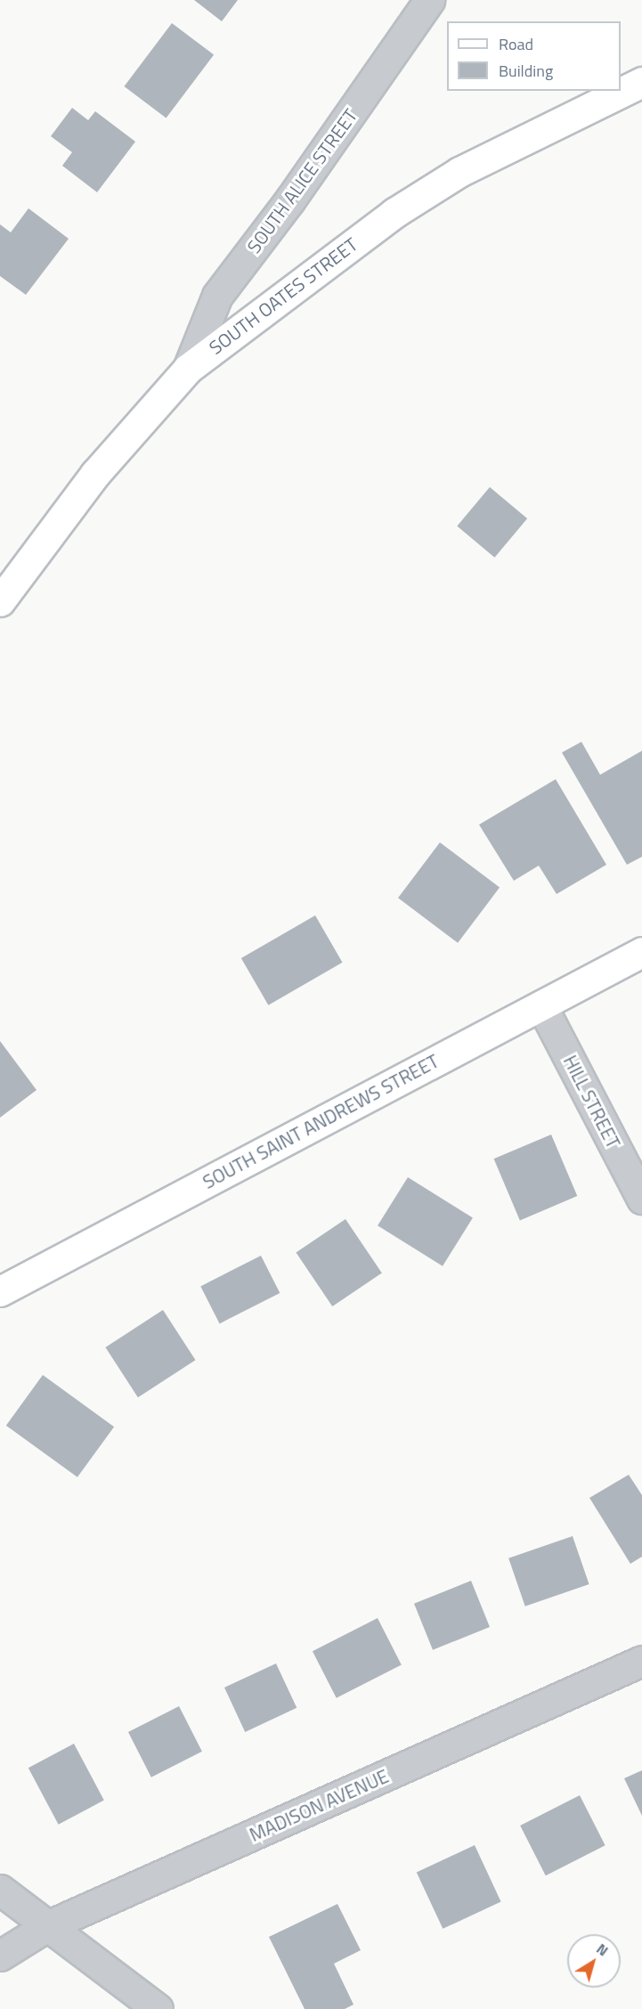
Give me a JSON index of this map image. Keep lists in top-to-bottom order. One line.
{"streets":{"main road":["SOUTH OATES STREET","SOUTH SAINT ANDREWS STREET"],"street":["SOUTH ALICE STREET","HILL STREET","MADISON AVENUE"]},"crossings":[["SOUTH ALICE STREET","SOUTH OATES STREET"],["HILL STREET","SOUTH SAINT ANDREWS STREET"]],"legend":["Road","Building"],"north":"top right"}
